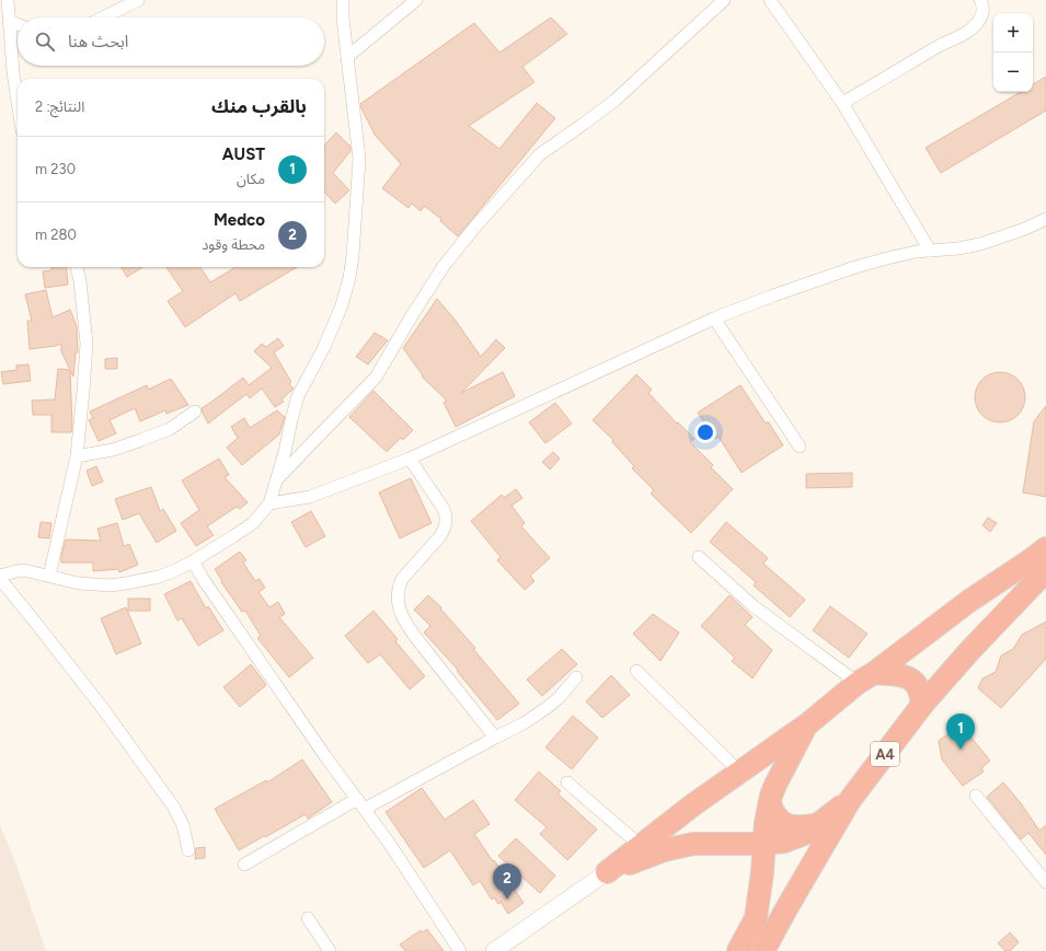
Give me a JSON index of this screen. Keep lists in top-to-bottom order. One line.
{"streets":{"highway":["A4"]},"page":{"map_buttons":["+","−"],"search":"ابحث هنا","heading":["بالقرب منك","النتائج: 2"],"list":[{"mark":"1","name":"AUST","note":"مكان","value":"230 m"},{"mark":"2","name":"Medco","note":"محطة وقود","value":"280 m"}],"pins":["1","2"]}}
